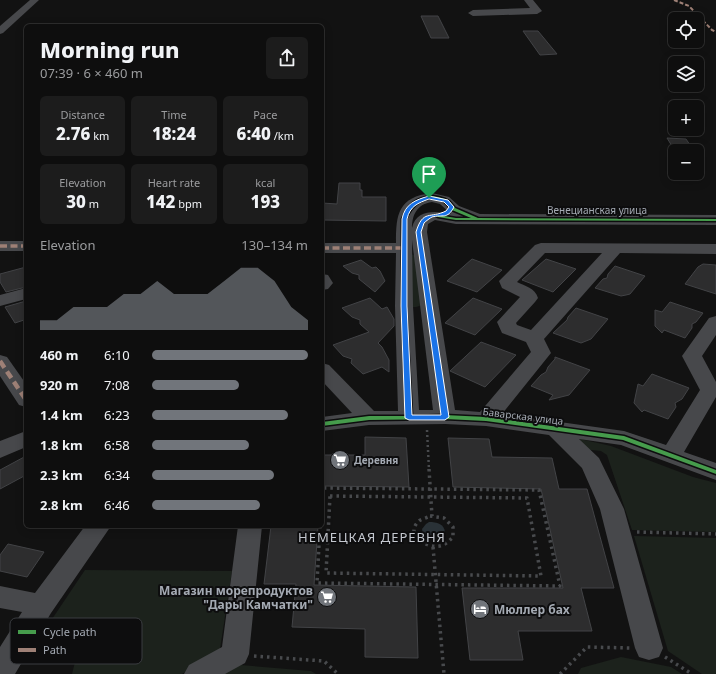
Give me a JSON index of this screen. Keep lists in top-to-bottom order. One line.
{"streets":{"street":["Венецианская улица","Баварская улица"]},"districts":["НЕМЕЦКАЯ ДЕРЕВНЯ"],"places":{"supermarket":["Деревня","Магазин морепродуктов \"Дары Камчатки\""],"hotel":["Мюллер бах"]},"legend":["Cycle path","Path"],"page":{"map_buttons":["+","−"],"heading":["Morning run","07:39 · 6 × 460 m"],"stats":[["Distance","2.76 km"],["Time","18:24"],["Pace","6:40 /km"],["Elevation","30 m"],["Heart rate","142 bpm"],["kcal","193"]],"chart":["Elevation","130–134 m"],"list":[{"name":"460 m","note":"6:10"},{"name":"920 m","note":"7:08"},{"name":"1.4 km","note":"6:23"},{"name":"1.8 km","note":"6:58"},{"name":"2.3 km","note":"6:34"},{"name":"2.8 km","note":"6:46"}]}}
